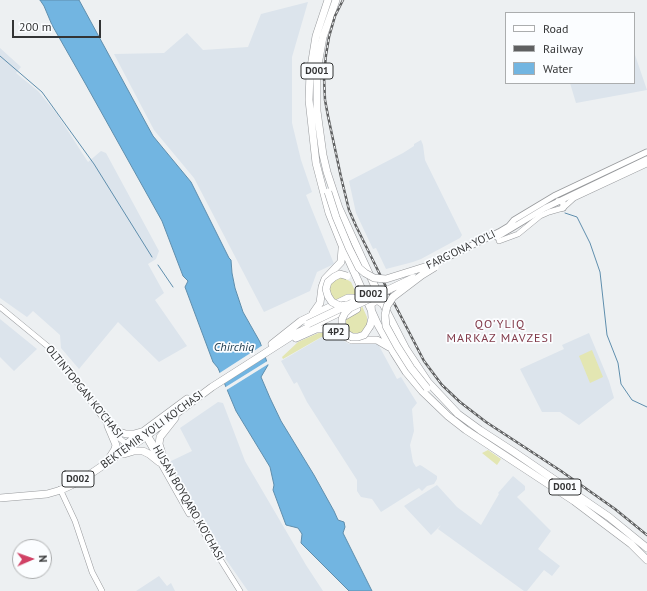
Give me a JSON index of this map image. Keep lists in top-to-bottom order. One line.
{"streets":{"highway":["D001","FARG'ONA YO'LI","D002","4P2","BEKTEMIR YO'LI KO'CHASI"],"street":["OLTINTOPGAN KO'CHASI","HUSAN BOYQARO KO'CHASI"]},"crossings":[["D001","4P2"],["FARG'ONA YO'LI","4P2"],["FARG'ONA YO'LI","BEKTEMIR YO'LI KO'CHASI"],["OLTINTOPGAN KO'CHASI","BEKTEMIR YO'LI KO'CHASI"],["BEKTEMIR YO'LI KO'CHASI","HUSAN BOYQARO KO'CHASI"]],"districts":["QO'YLIQ MARKAZ MAVZESI"],"water":["Chirchiq"],"legend":["Road","Railway","Water"],"scale_bar":"200 m","north":"right"}
